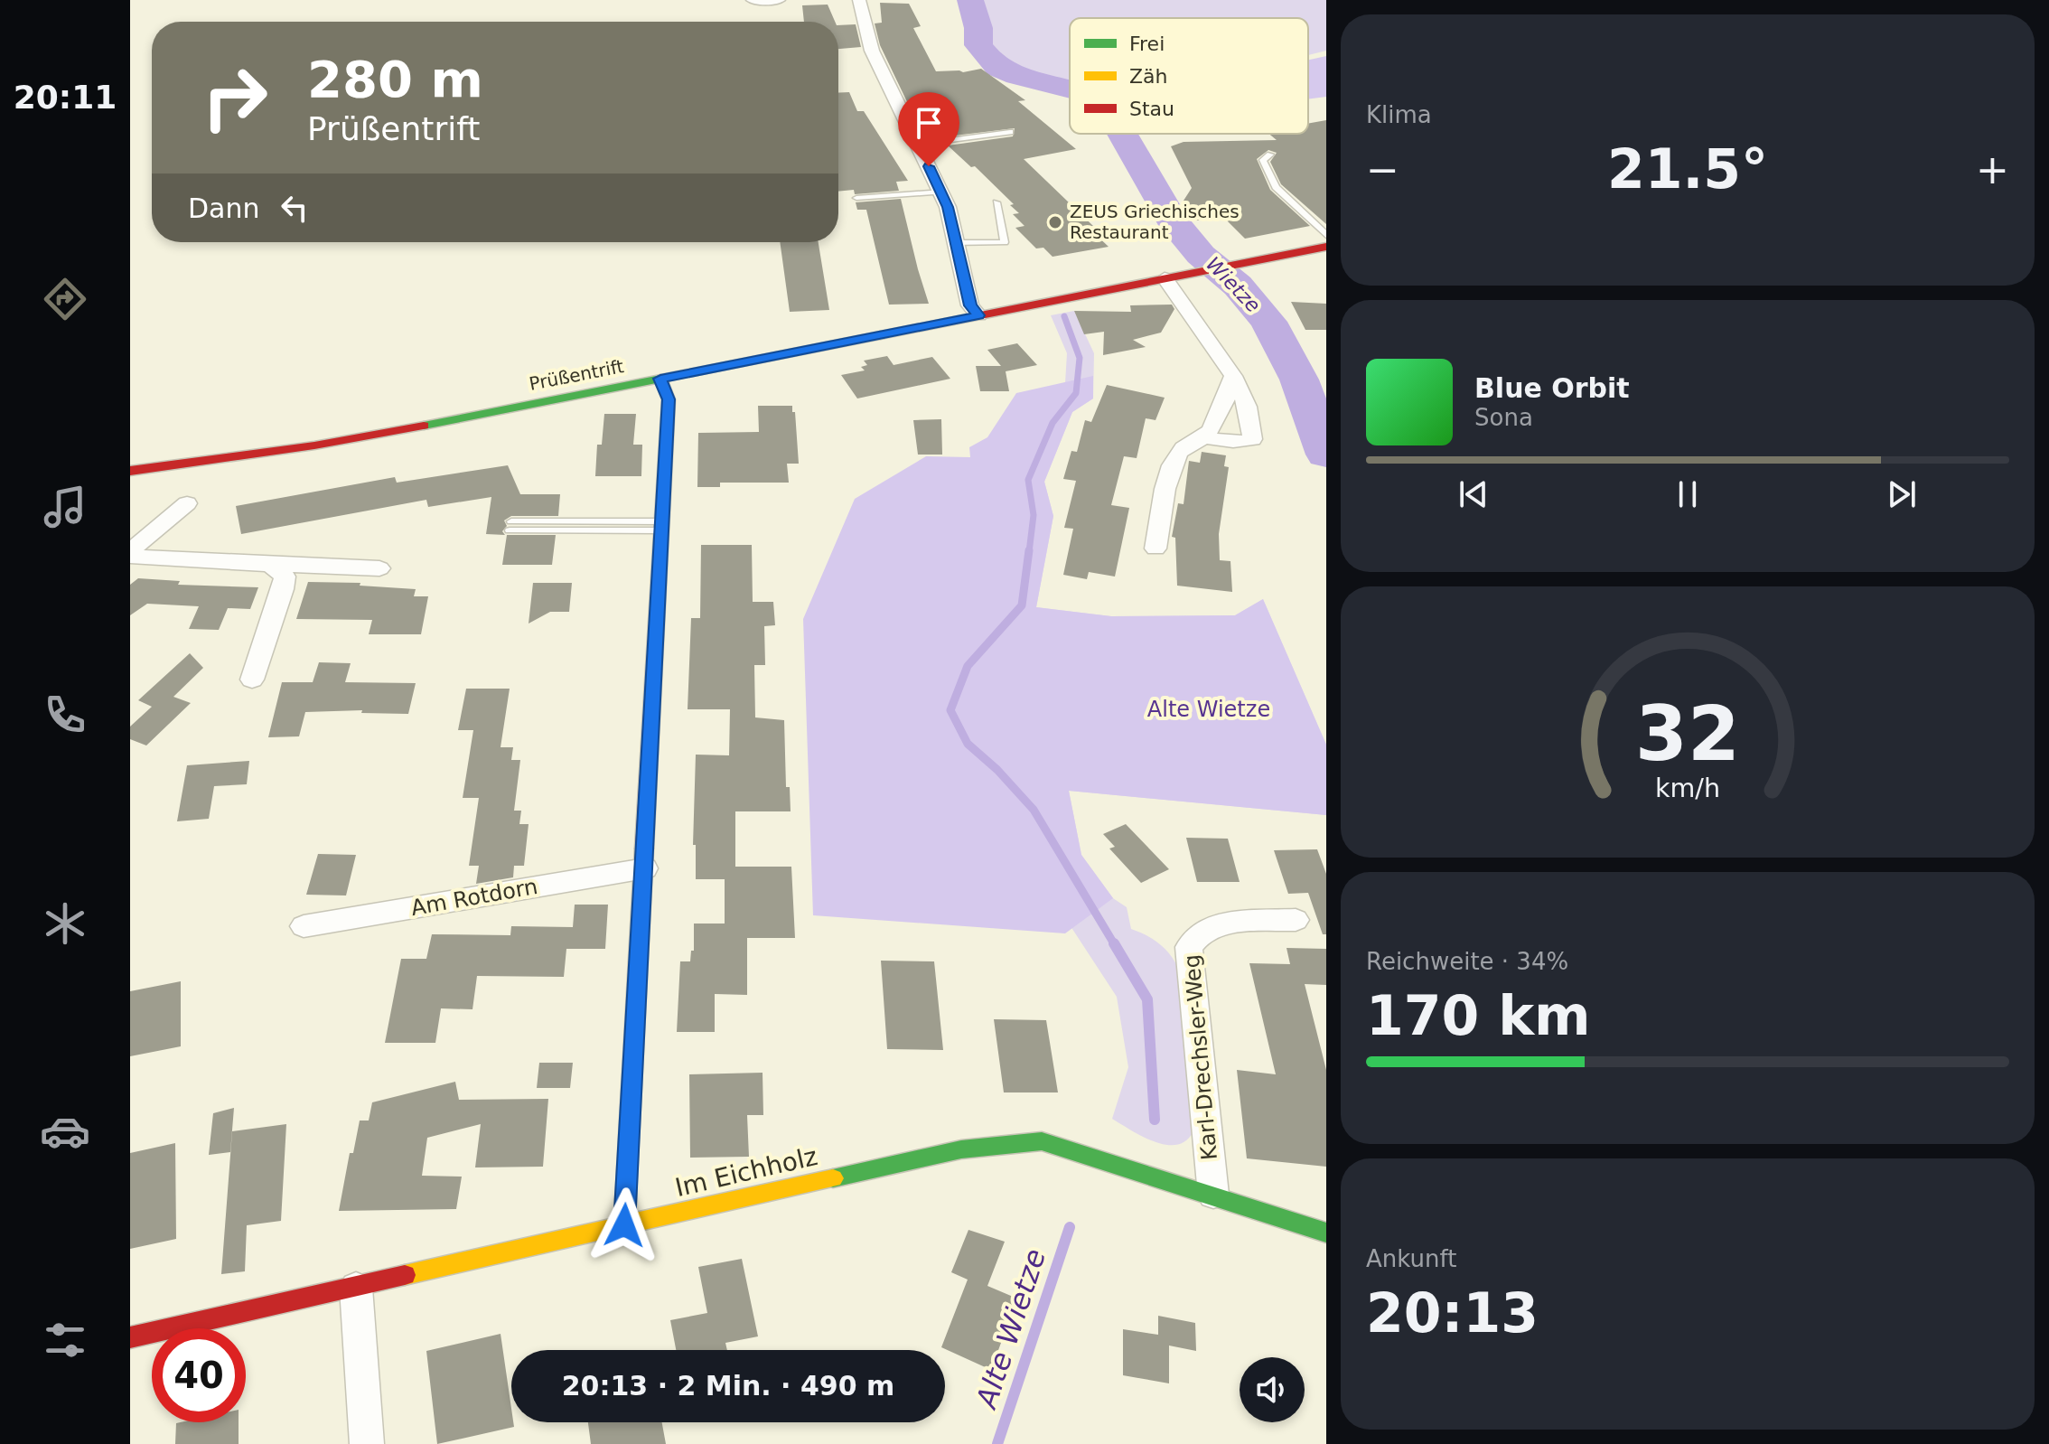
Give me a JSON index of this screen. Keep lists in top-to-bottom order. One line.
{"streets":{"street":["Prüßentrift","Am Rotdorn","Karl-Drechsler-Weg","Im Eichholz"]},"crossings":[["Karl-Drechsler-Weg","Im Eichholz"]],"water":["Wietze","Alte Wietze"],"parks":["Alte Wietze"],"places":["ZEUS Griechisches Restaurant"],"legend":["Frei","Zäh","Stau"],"page":{"tabs":"20:11","tile":["Klima",["Reichweite · 34%","170 km"],["Ankunft","20:13"]],"turn":["280 m","Prüßentrift"],"heat":["−","21.5°","+"],"then":"Dann","song":["Blue Orbit","Sona"],"limit":"40","trip":"20:13 · 2 Min. · 490 m","gauge":["32","km/h"]}}
